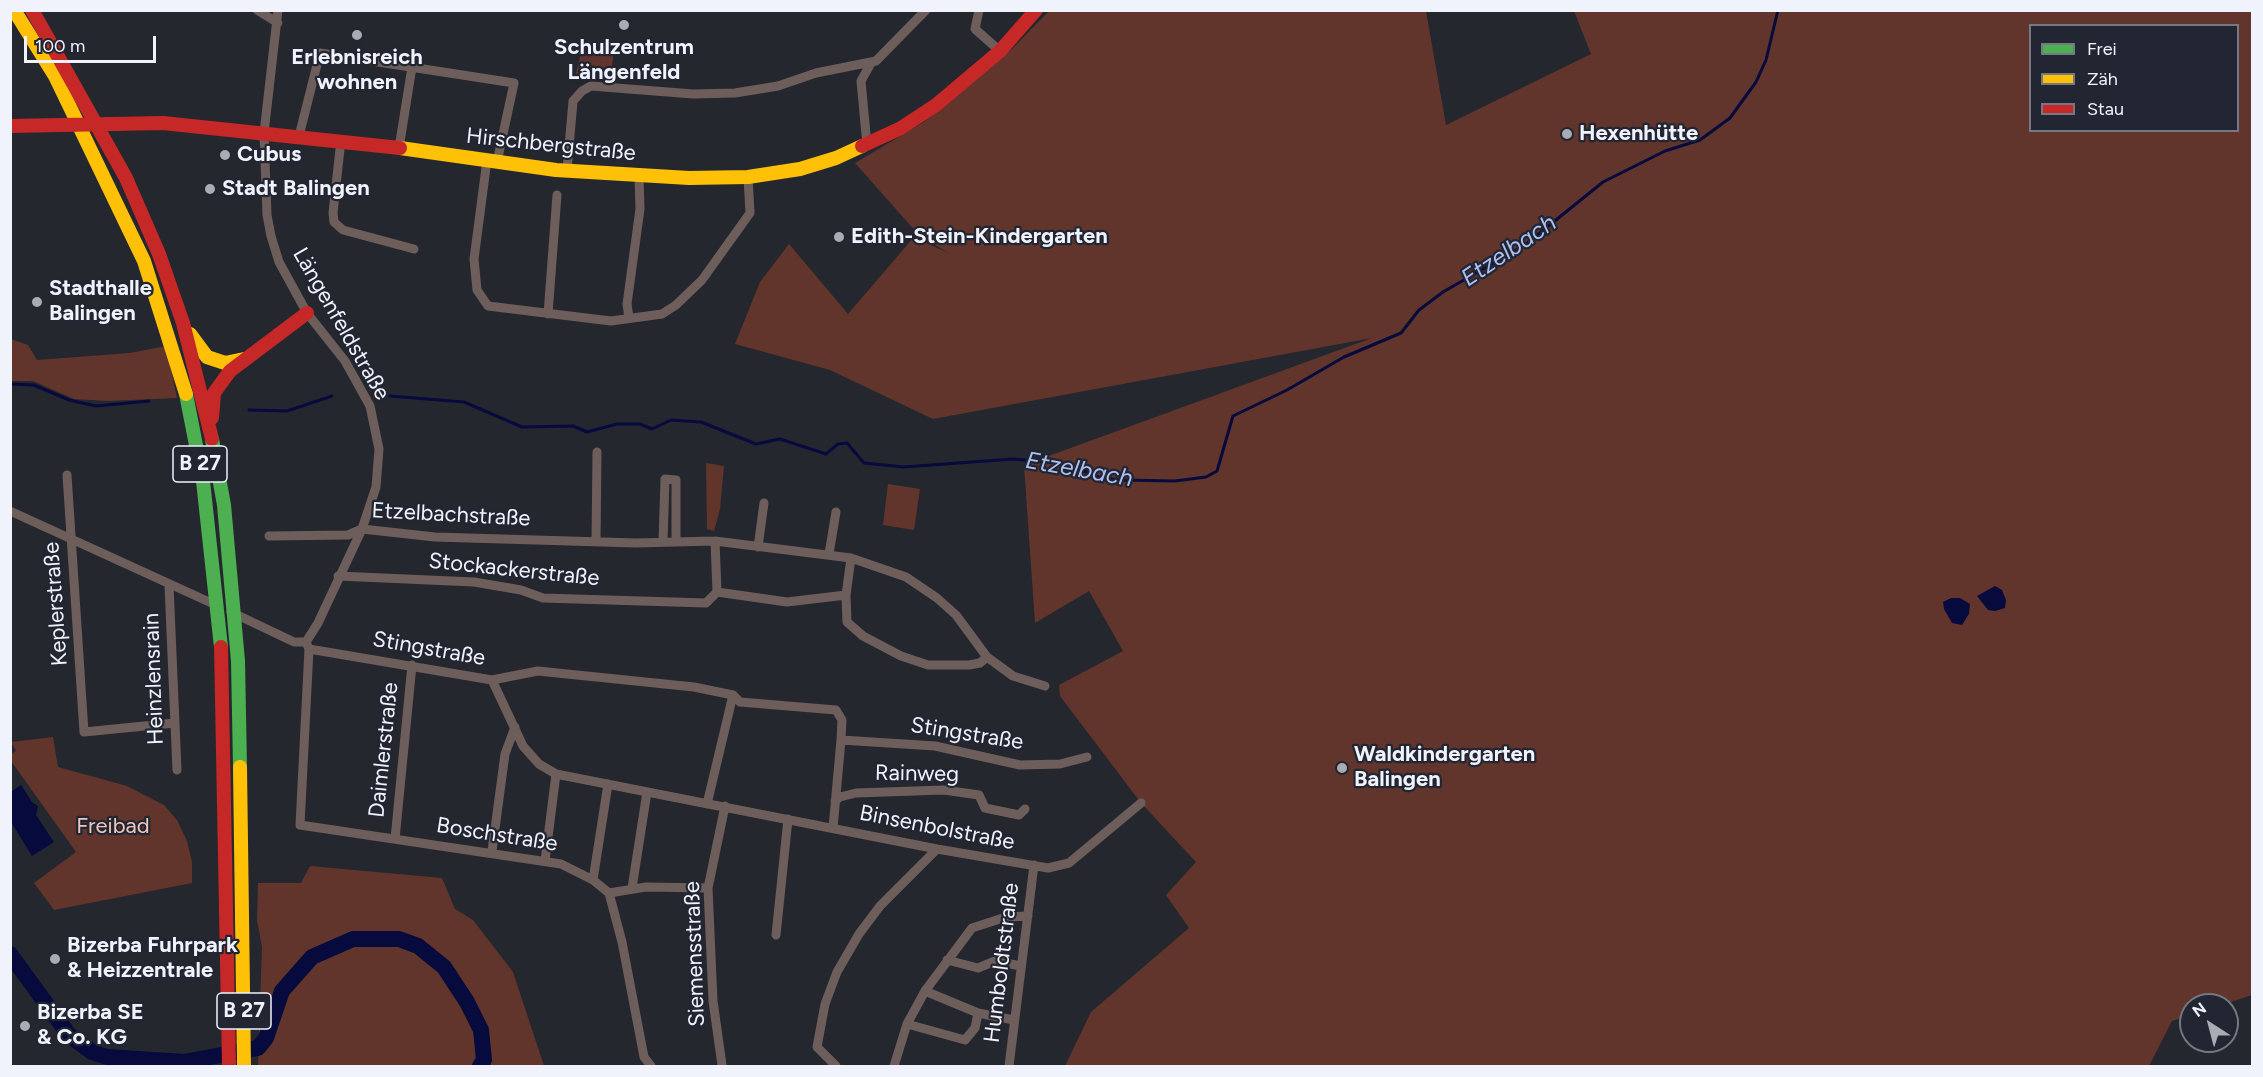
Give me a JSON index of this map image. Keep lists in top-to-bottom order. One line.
{"streets":{"main road":["Hirschbergstraße","B 27"],"street":["Längenfeldstraße","Etzelbachstraße","Stockackerstraße","Keplerstraße","Stingstraße","Heinzlensrain","Daimlerstraße","Rainweg","Binsenbolstraße","Boschstraße","Siemensstraße","Humboldtstraße"]},"crossings":[["Hirschbergstraße","Längenfeldstraße"],["Längenfeldstraße","Etzelbachstraße"],["Längenfeldstraße","Stockackerstraße"],["Längenfeldstraße","Stingstraße"],["Längenfeldstraße","Boschstraße"],["Keplerstraße","Stingstraße"],["Keplerstraße","Heinzlensrain"],["Stingstraße","Heinzlensrain"],["Stingstraße","Daimlerstraße"],["Stingstraße","Rainweg"],["Stingstraße","Binsenbolstraße"],["Stingstraße","Boschstraße"],["Daimlerstraße","Boschstraße"],["Binsenbolstraße","Siemensstraße"],["Binsenbolstraße","Humboldtstraße"]],"water":["Etzelbach"],"parks":["Freibad"],"places":["Schulzentrum Längenfeld","Erlebnisreich wohnen","Hexenhütte","Cubus","Stadt Balingen","Edith-Stein-Kindergarten","Stadthalle Balingen","Waldkindergarten Balingen","Bizerba Fuhrpark & Heizzentrale","Bizerba SE & Co. KG"],"legend":["Frei","Zäh","Stau"],"scale_bar":"100 m","north":"top left"}
